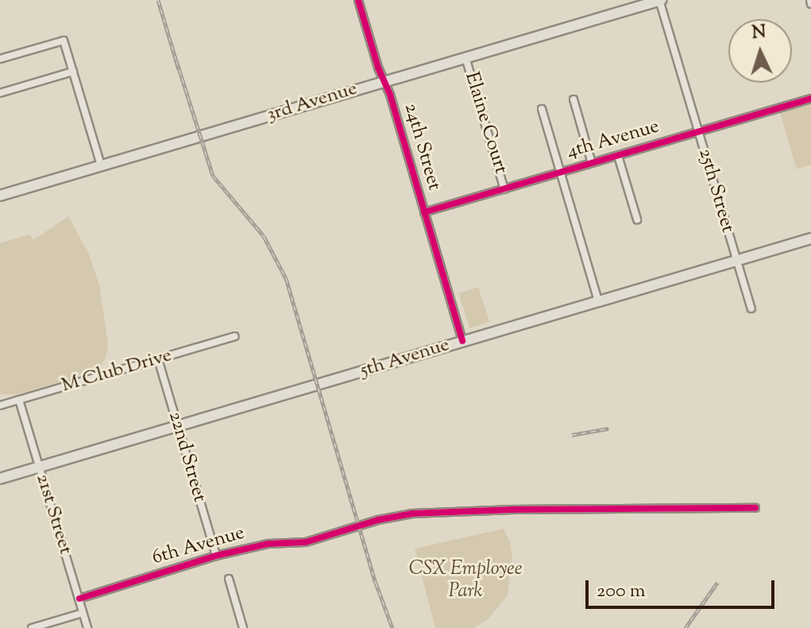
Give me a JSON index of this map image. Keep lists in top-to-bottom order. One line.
{"streets":{"main road":["3rd Avenue","5th Avenue"],"street":["Elaine Court","4th Avenue","24th Street","25th Street","M Club Drive","22nd Street","21st Street","6th Avenue"]},"crossings":[["3rd Avenue","Elaine Court"],["3rd Avenue","24th Street"],["3rd Avenue","25th Street"],["Elaine Court","4th Avenue"],["4th Avenue","24th Street"],["4th Avenue","25th Street"],["24th Street","5th Avenue"],["25th Street","5th Avenue"],["5th Avenue","22nd Street"],["5th Avenue","21st Street"],["M Club Drive","22nd Street"],["M Club Drive","21st Street"],["22nd Street","6th Avenue"],["21st Street","6th Avenue"]],"parks":["CSX Employee Park"],"scale_bar":"200 m","north":"top"}
